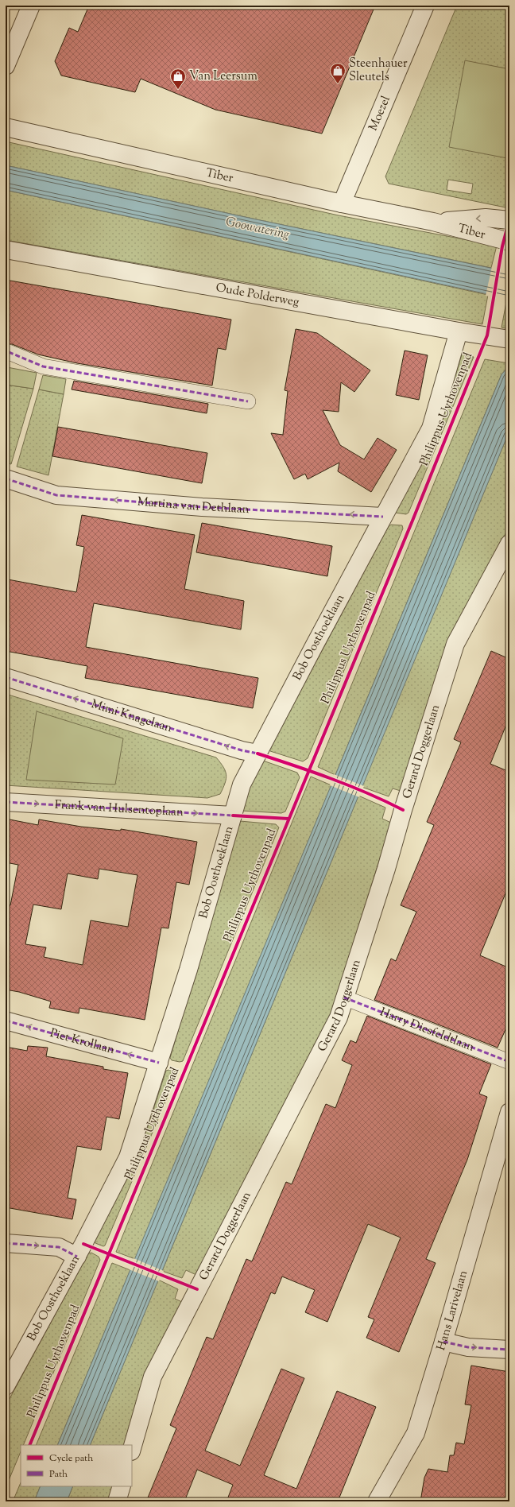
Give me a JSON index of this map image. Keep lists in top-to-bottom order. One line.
{"streets":{"street":["Moezel","Tiber","Oude Polderweg","Martina van Dethlaan","Bob Oosthoeklaan","Mimi Knagelaan","Gerard Doggerlaan","Frank van Hulsentoplaan","Harry Diesfeldtlaan","Piet Krollaan","Hans Larivelaan"],"cycle path":["Philippus Uythovenpad"]},"crossings":[["Moezel","Tiber"],["Oude Polderweg","Bob Oosthoeklaan"],["Martina van Dethlaan","Bob Oosthoeklaan"],["Bob Oosthoeklaan","Mimi Knagelaan"],["Bob Oosthoeklaan","Frank van Hulsentoplaan"],["Bob Oosthoeklaan","Piet Krollaan"],["Gerard Doggerlaan","Harry Diesfeldtlaan"]],"one_way":["Mimi Knagelaan","Frank van Hulsentoplaan","Piet Krollaan"],"water":["Goowatering"],"places":{"shop":["Steenhauer Sleutels","Van Leersum"]},"legend":["Cycle path","Path"]}
